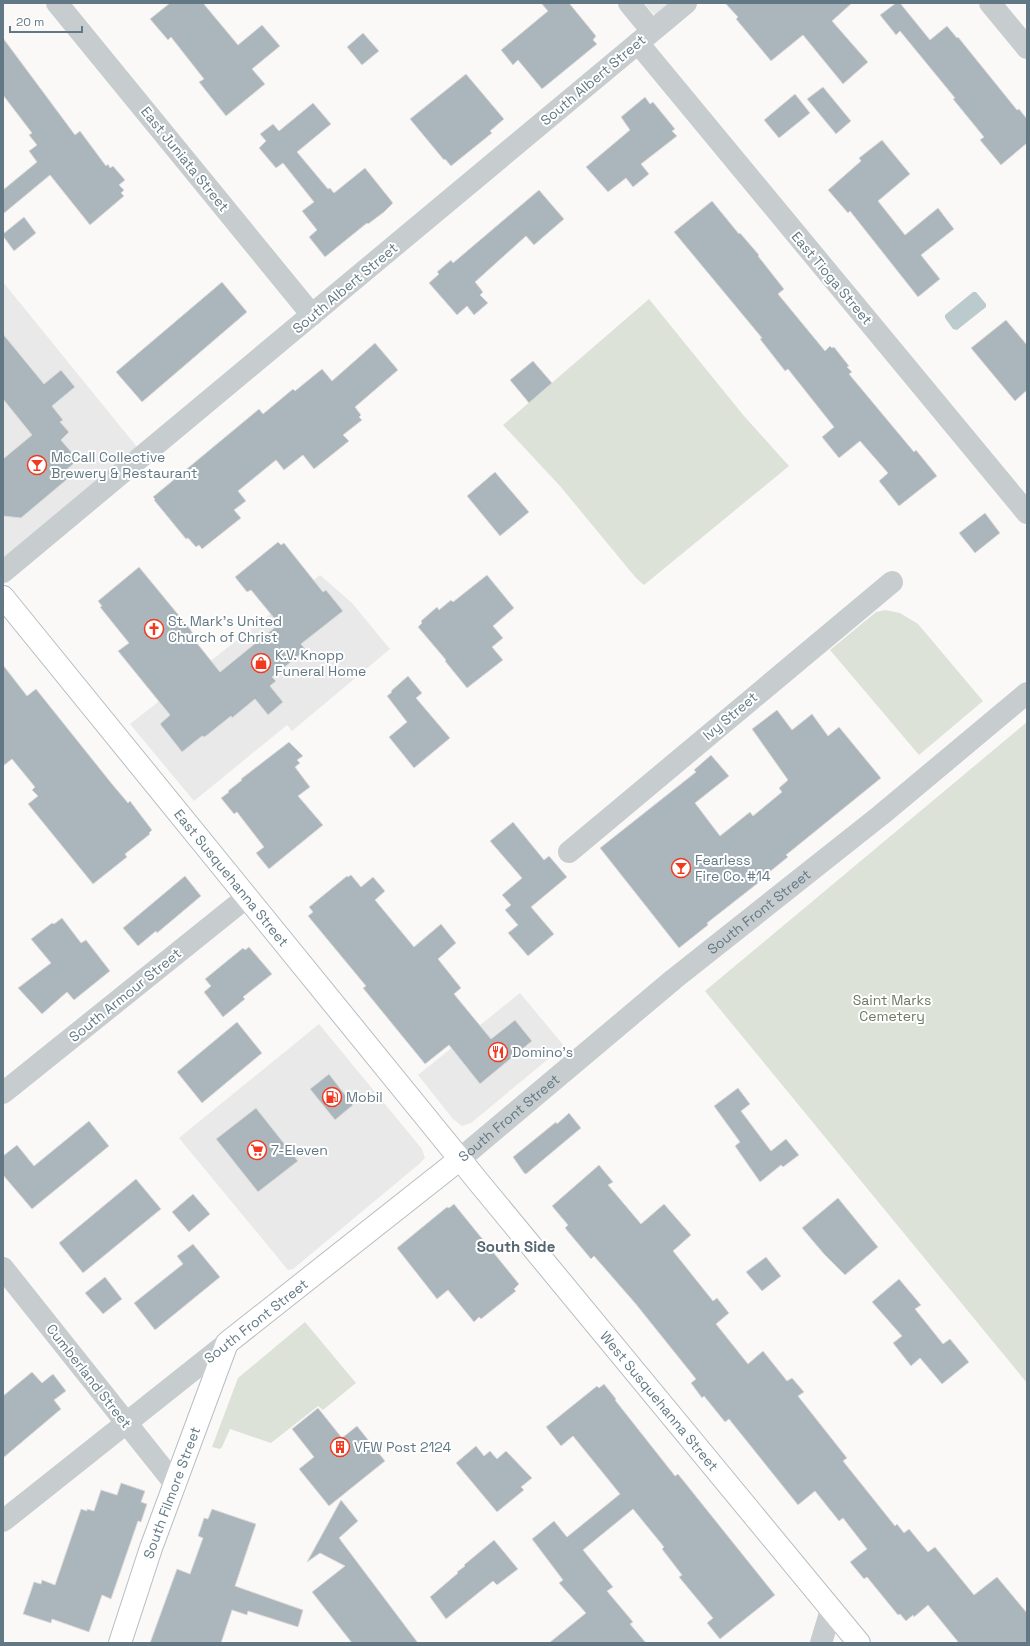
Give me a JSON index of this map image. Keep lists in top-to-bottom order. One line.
{"streets":{"main road":["East Susquehanna Street","South Front Street","West Susquehanna Street","South Filmore Street"],"street":["South Albert Street","East Juniata Street","East Tioga Street","Ivy Street","South Armour Street","Cumberland Street"]},"crossings":[["South Albert Street","East Juniata Street"],["South Albert Street","East Tioga Street"],["East Susquehanna Street","South Front Street"],["East Susquehanna Street","South Armour Street"],["East Susquehanna Street","West Susquehanna Street"],["South Front Street","Cumberland Street"],["South Front Street","West Susquehanna Street"],["South Front Street","South Filmore Street"],["Cumberland Street","South Filmore Street"]],"districts":["South Side"],"parks":["Saint Marks Cemetery"],"places":{"bar":["McCall Collective Brewery & Restaurant","Fearless Fire Co. #14"],"church":["St. Mark's United Church of Christ"],"shop":["K.V. Knopp Funeral Home"],"restaurant":["Domino's"],"fuel station":["Mobil"],"supermarket":["7-Eleven"],"building":["VFW Post 2124"]},"scale_bar":"20 m"}
